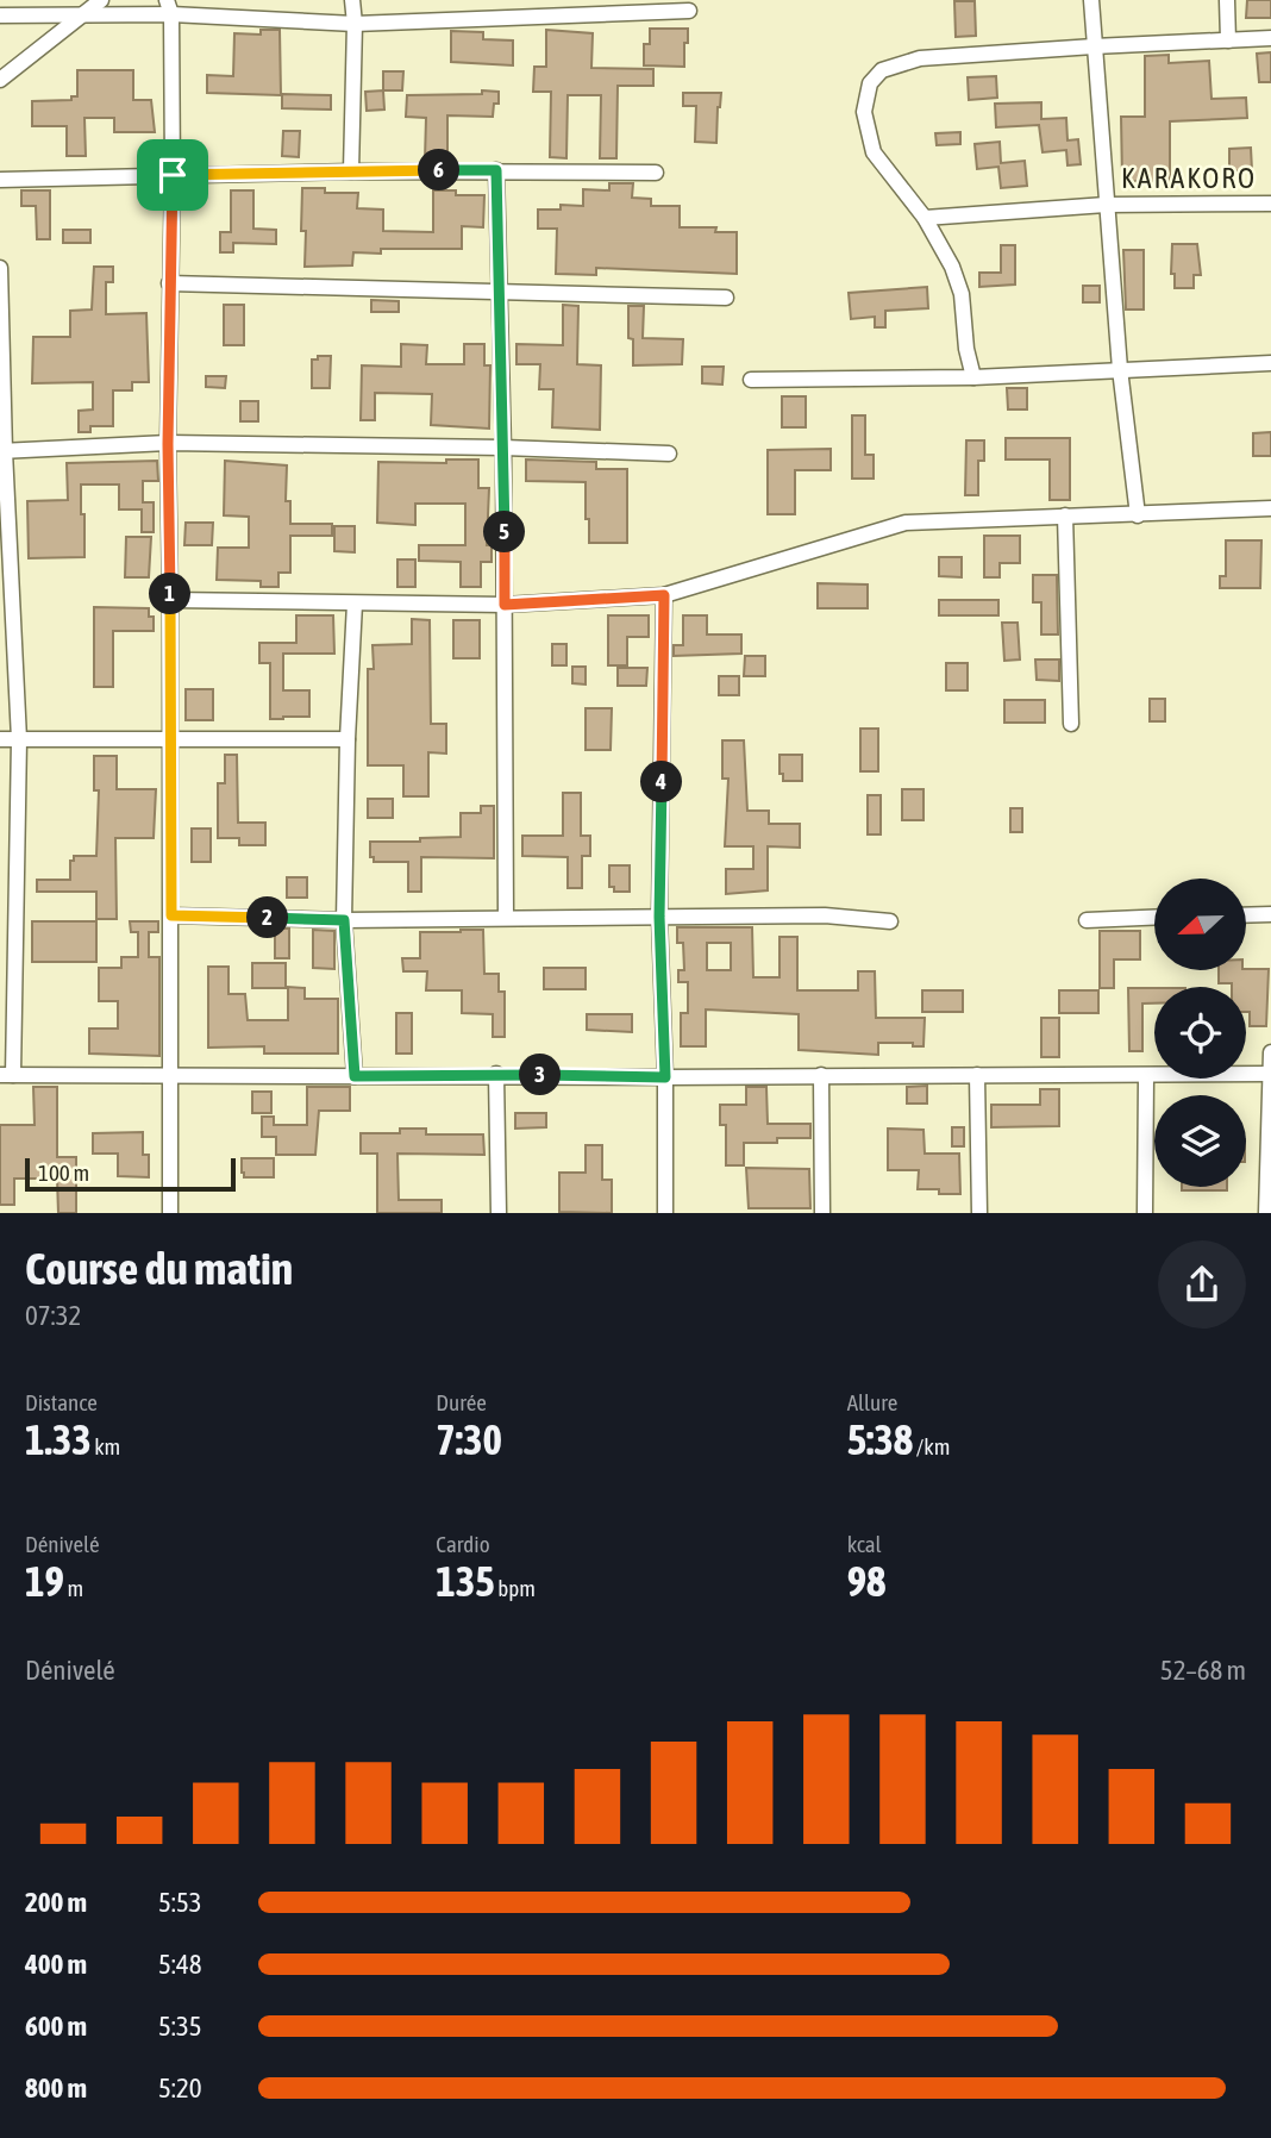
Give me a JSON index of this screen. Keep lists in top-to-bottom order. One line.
{"districts":["KARAKORO"],"scale_bar":"100 m","north":"left","page":{"pins":["6","5","1","4","2","3"],"scale":"100 m","heading":["Course du matin","07:32"],"stats":[["Distance","1.33 km"],["Durée","7:30"],["Allure","5:38 /km"],["Dénivelé","19 m"],["Cardio","135 bpm"],["kcal","98"]],"chart":["Dénivelé","52–68 m"],"list":[{"name":"200 m","note":"5:53"},{"name":"400 m","note":"5:48"},{"name":"600 m","note":"5:35"},{"name":"800 m","note":"5:20"}]}}
